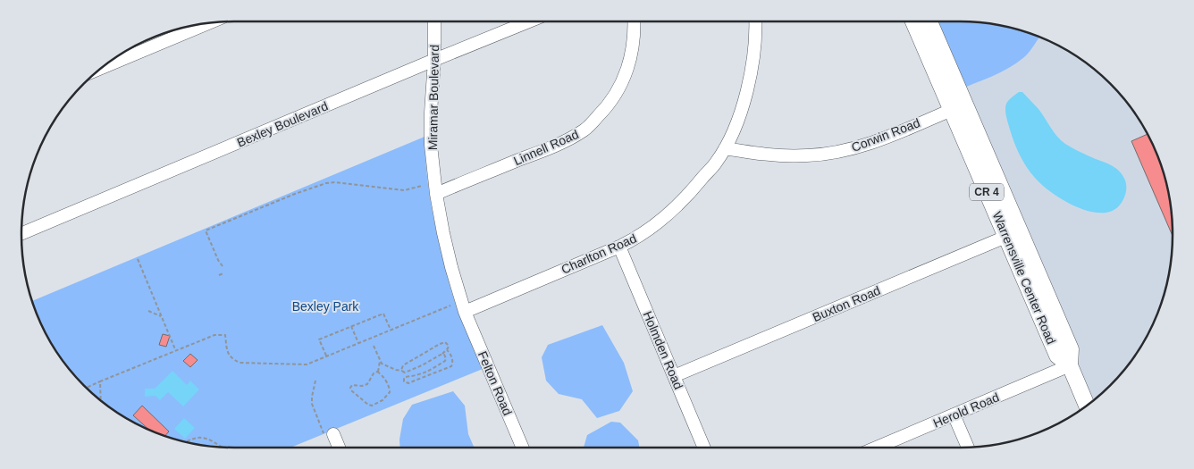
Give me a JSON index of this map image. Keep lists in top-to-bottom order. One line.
{"streets":{"main road":["CR 4","Warrensville Center Road"],"street":["Miramar Boulevard","Bexley Boulevard","Corwin Road","Linnell Road","Charlton Road","Buxton Road","Holmden Road","Felton Road","Herold Road"]},"crossings":[["Miramar Boulevard","Bexley Boulevard"],["Miramar Boulevard","Linnell Road"],["Miramar Boulevard","Charlton Road"],["Miramar Boulevard","Felton Road"],["Corwin Road","Charlton Road"],["Corwin Road","Warrensville Center Road"],["Charlton Road","Holmden Road"],["Charlton Road","Felton Road"],["Warrensville Center Road","Buxton Road"],["Warrensville Center Road","Herold Road"],["Buxton Road","Holmden Road"]],"parks":["Bexley Park"]}
